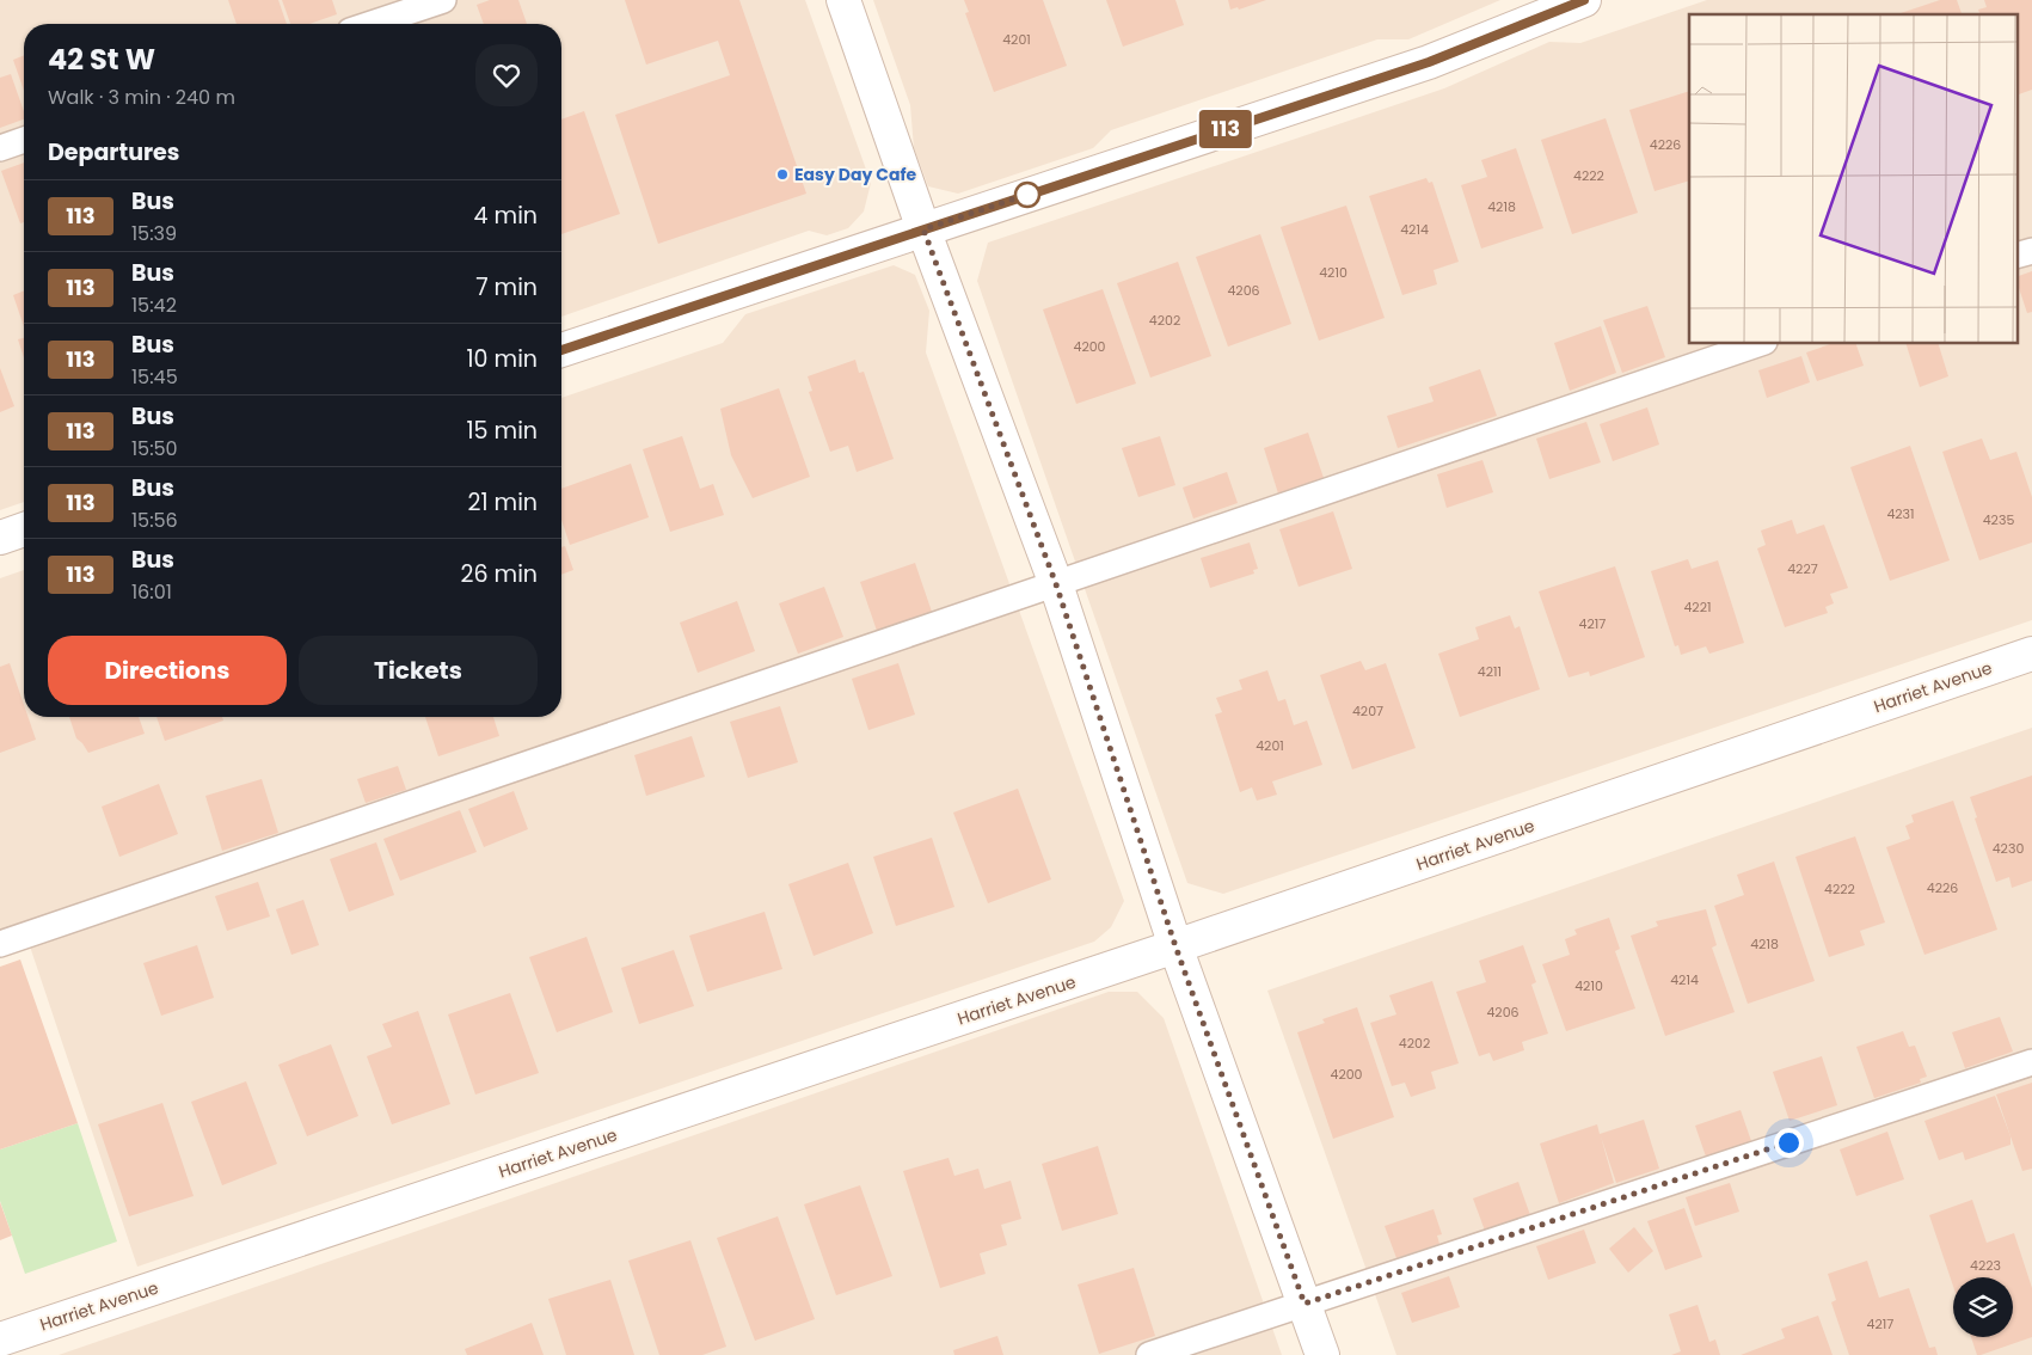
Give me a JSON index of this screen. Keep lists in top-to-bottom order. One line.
{"streets":{"street":["Harriet Avenue"]},"places":["Easy Day Cafe"],"lines":["bus line 113"],"house_numbers":["4201","4226","4222","4218","4214","4210","4206","4202","4200","4231","4235","4227","4221","4217","4211","4207","4201","4230","4226","4222","4218","4214","4210","4206","4202","4200","4223","4217"],"page":{"on_map":"113","heading":[["42 St W","Walk · 3 min · 240 m"],"Departures"],"list":[{"mark":"113","name":"Bus","note":"15:39","value":"4 min"},{"mark":"113","name":"Bus","note":"15:42","value":"7 min"},{"mark":"113","name":"Bus","note":"15:45","value":"10 min"},{"mark":"113","name":"Bus","note":"15:50","value":"15 min"},{"mark":"113","name":"Bus","note":"15:56","value":"21 min"},{"mark":"113","name":"Bus","note":"16:01","value":"26 min"}],"buttons":["Directions","Tickets"]}}
